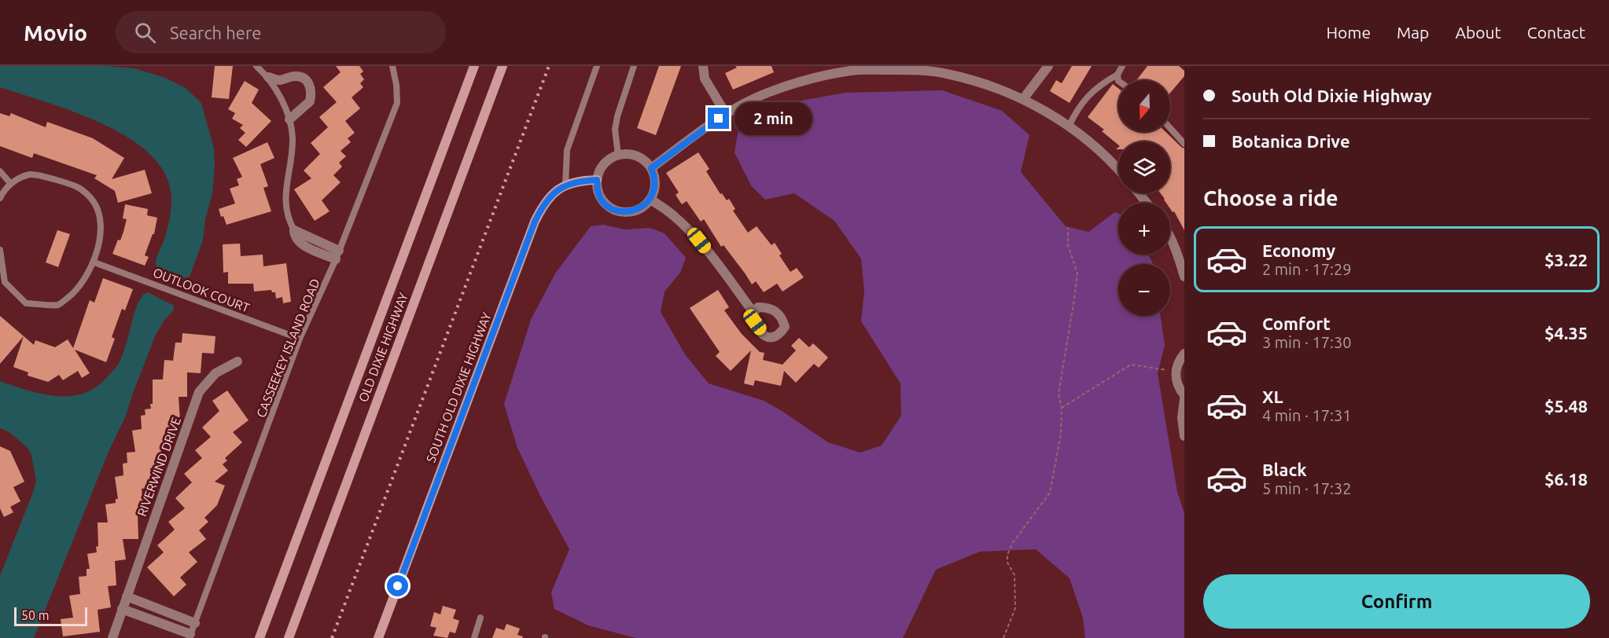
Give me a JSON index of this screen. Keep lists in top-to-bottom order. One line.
{"streets":{"main road":["OLD DIXIE HIGHWAY","SOUTH OLD DIXIE HIGHWAY"],"street":["RIVERWIND DRIVE"],"lane":["OUTLOOK COURT","CASSEEKEY ISLAND ROAD"]},"crossings":[["OUTLOOK COURT","CASSEEKEY ISLAND ROAD"]],"scale_bar":"50 m","north":"bottom","page":{"header":"Movio","search":"Search here","nav":["Home","Map","About","Contact"],"banner":["South Old Dixie Highway","Botanica Drive"],"map_buttons":["+","−"],"bubble":"2 min","heading":"Choose a ride","list":[{"name":"Economy","note":"2 min · 17:29","value":"$3.22"},{"name":"Comfort","note":"3 min · 17:30","value":"$4.35"},{"name":"XL","note":"4 min · 17:31","value":"$5.48"},{"name":"Black","note":"5 min · 17:32","value":"$6.18"}],"buttons":"Confirm","scale":"50 m"}}
